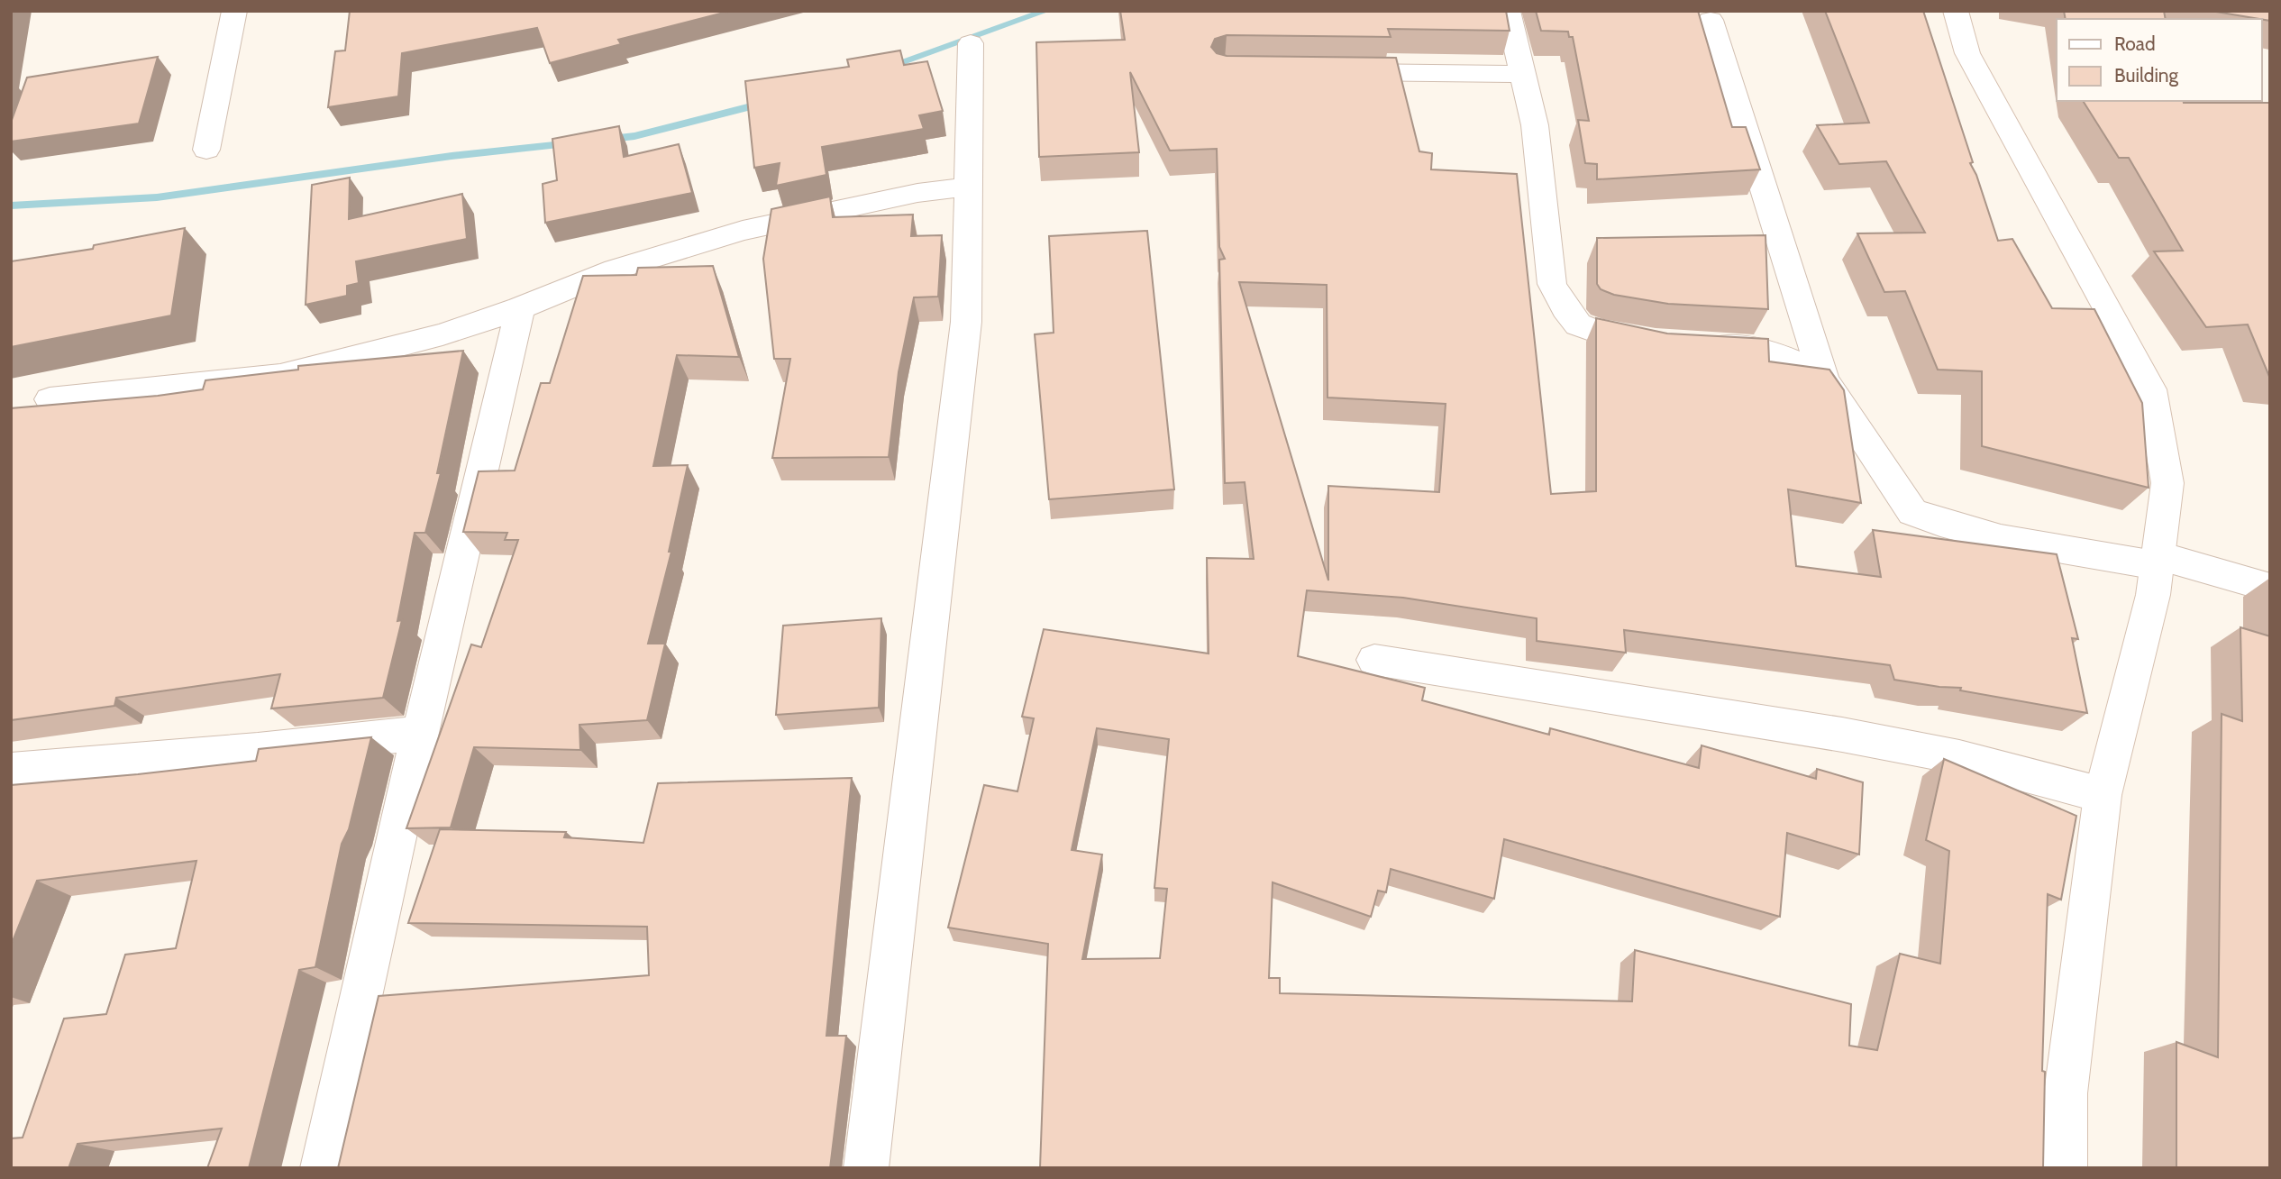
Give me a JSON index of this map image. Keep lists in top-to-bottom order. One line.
{"legend":["Road","Building"]}
